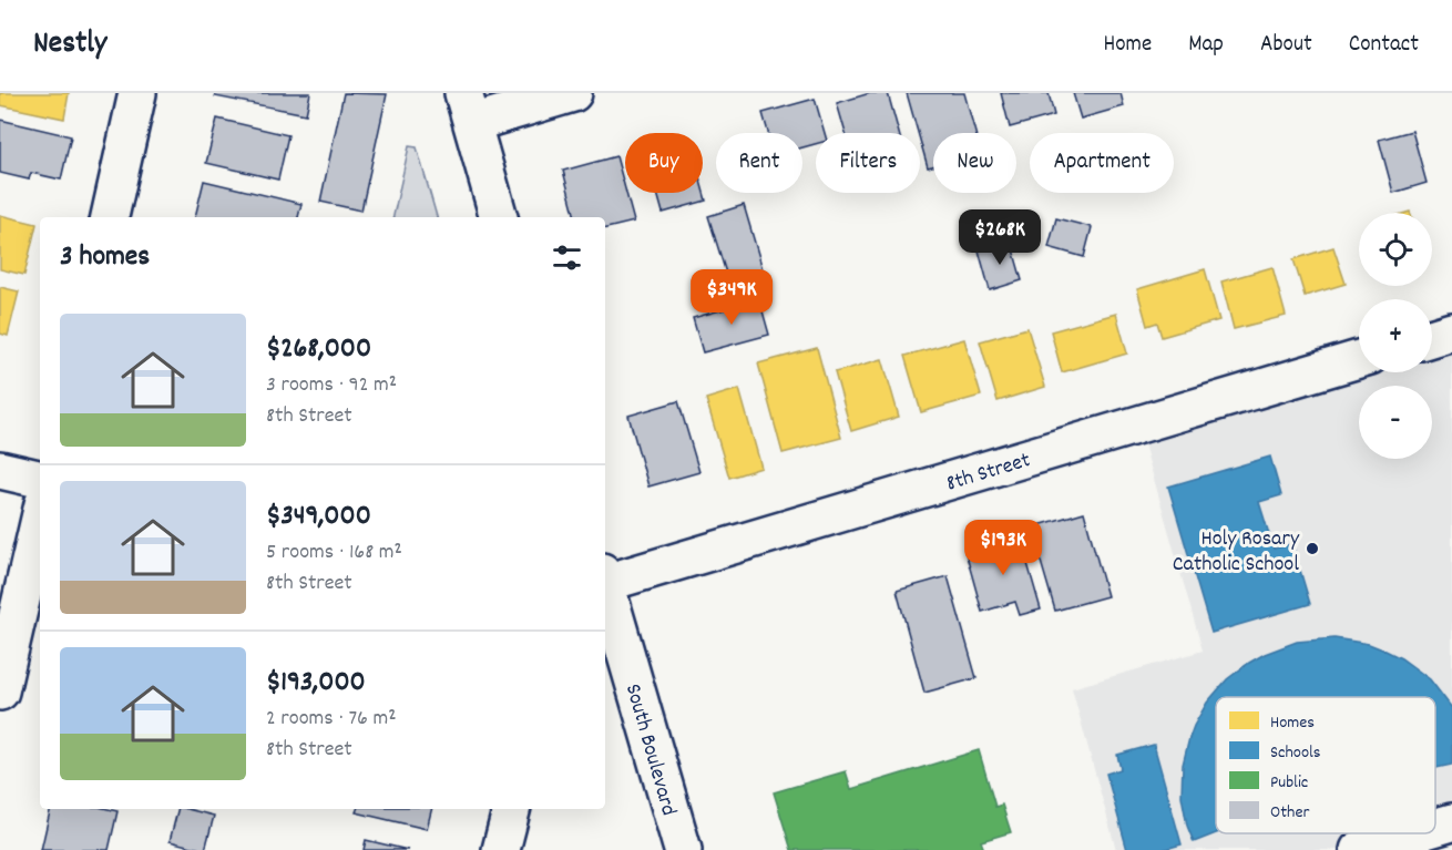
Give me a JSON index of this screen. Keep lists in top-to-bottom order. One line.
{"streets":{"street":["8th Street","South Boulevard"]},"places":["Holy Rosary Catholic School"],"legend":["Homes","Schools","Public","Other"],"page":{"header":"Nestly","nav":["Home","Map","About","Contact"],"chip":["Buy","Rent","Filters","New","Apartment"],"price":["$268K","$349K","$193K"],"map_buttons":["+","−"],"heading":"3 homes","list":[{"name":"$268,000","note":"3 rooms · 92 m² · 8th Street"},{"name":"$349,000","note":"5 rooms · 168 m² · 8th Street"},{"name":"$193,000","note":"2 rooms · 76 m² · 8th Street"}]}}
